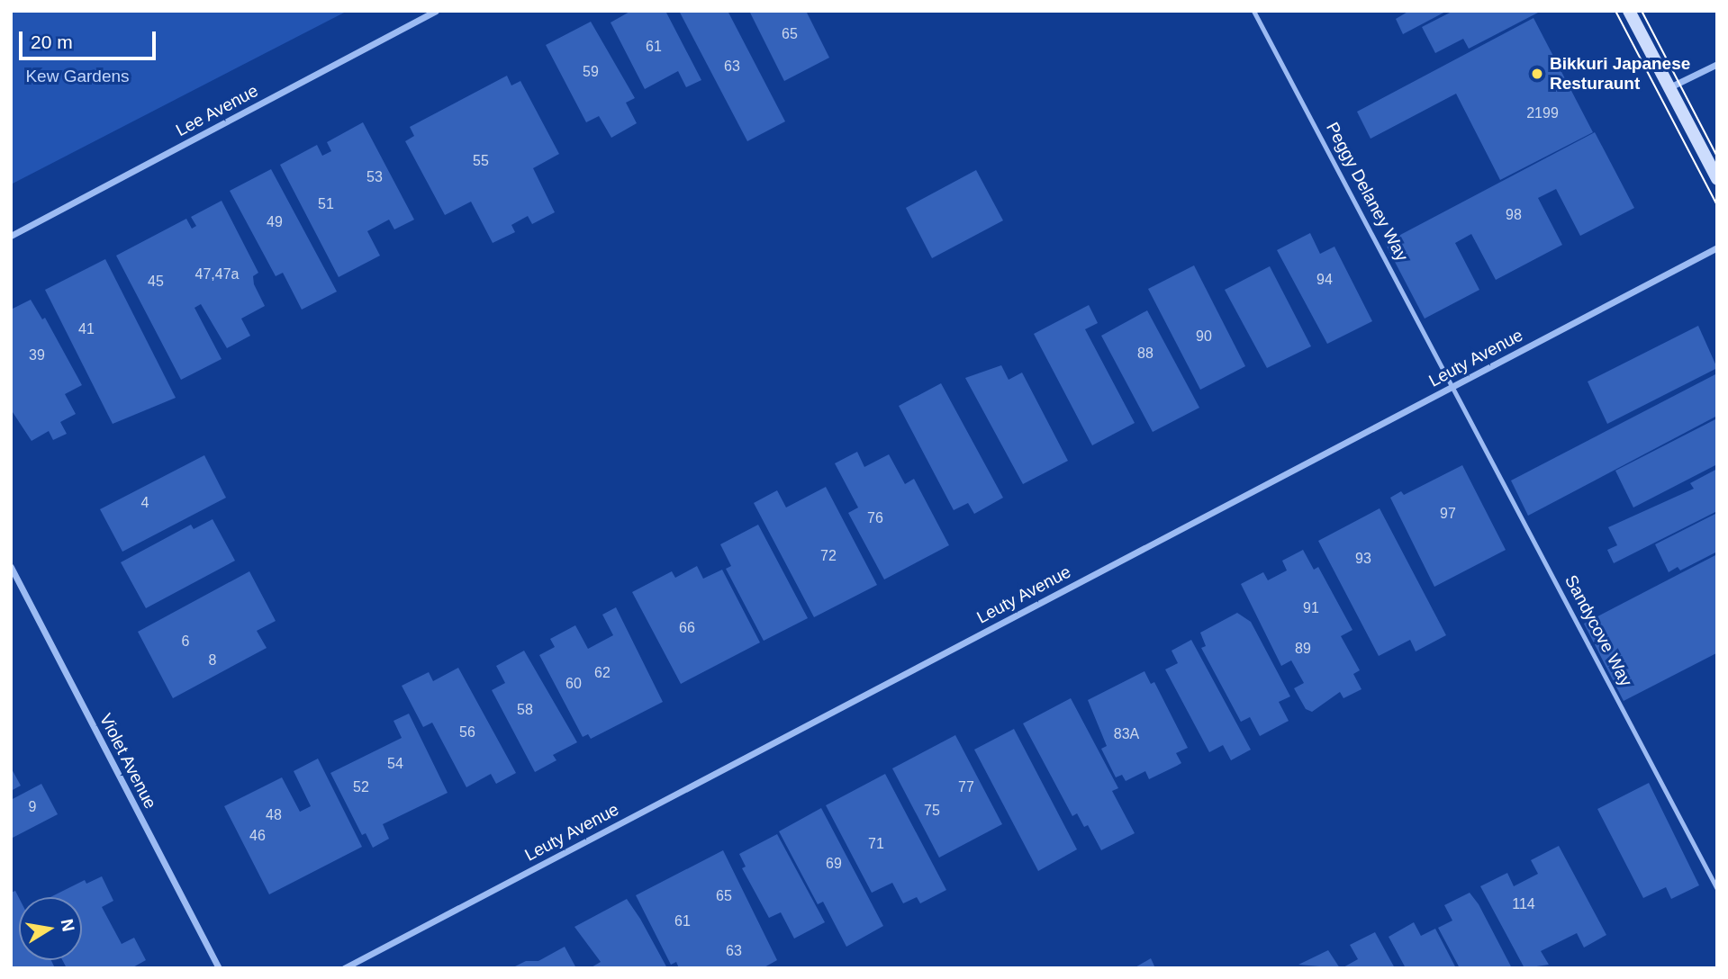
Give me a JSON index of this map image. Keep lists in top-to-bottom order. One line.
{"streets":{"street":["Lee Avenue","Leuty Avenue","Violet Avenue"],"lane":["Peggy Delaney Way","Sandycove Way"]},"crossings":[["Peggy Delaney Way","Leuty Avenue"],["Peggy Delaney Way","Sandycove Way"],["Leuty Avenue","Sandycove Way"]],"parks":["Kew Gardens"],"places":["Bikkuri Japanese Resturaunt"],"house_numbers":["65","61","63","59","2199","55","53","51","98","49","47,47a","94","45","41","90","88","39","4","97","76","72","93","91","66","6","89","8","62","60","58","56","83A","54","52","77","9","75","48","46","71","69","65","114","61","63"],"scale_bar":"20 m","north":"right"}
